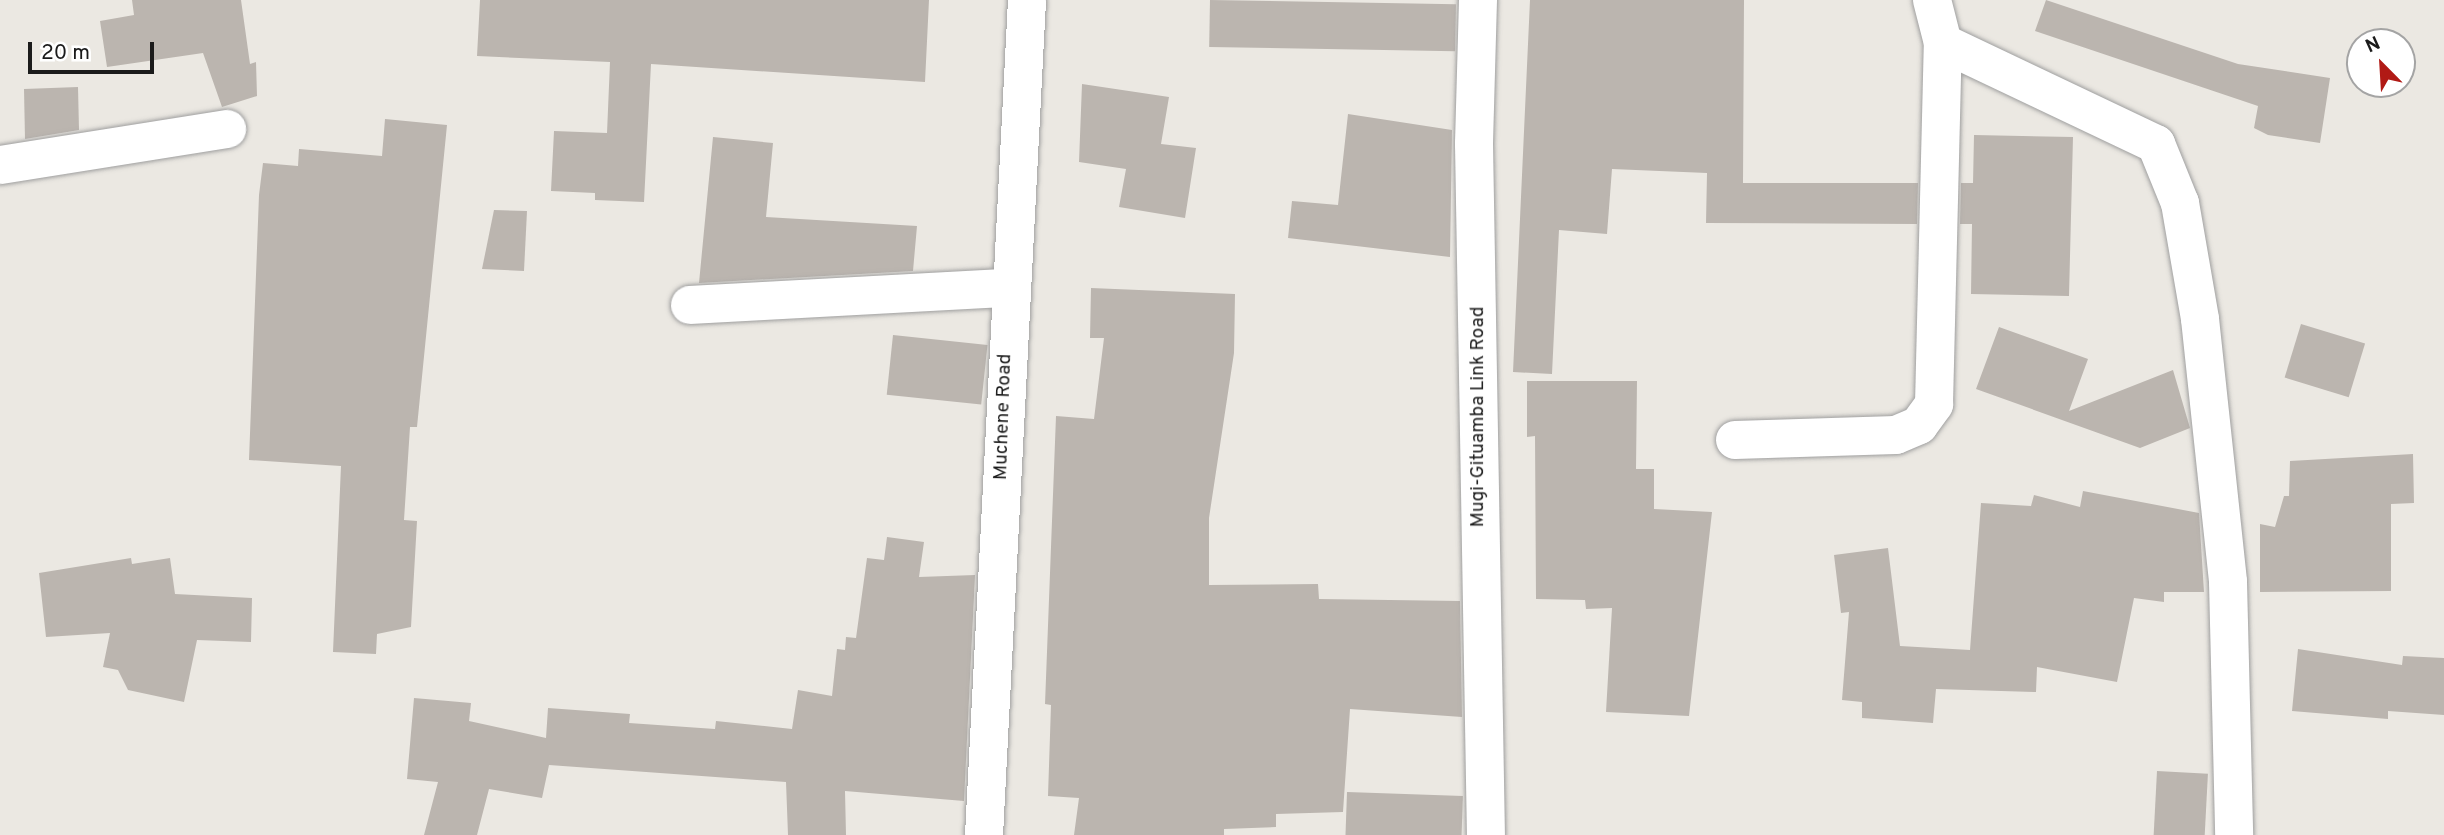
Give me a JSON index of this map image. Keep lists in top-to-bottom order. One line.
{"streets":{"street":["Muchene Road","Mugi-Gituamba Link Road"]},"scale_bar":"20 m","north":"top left"}
